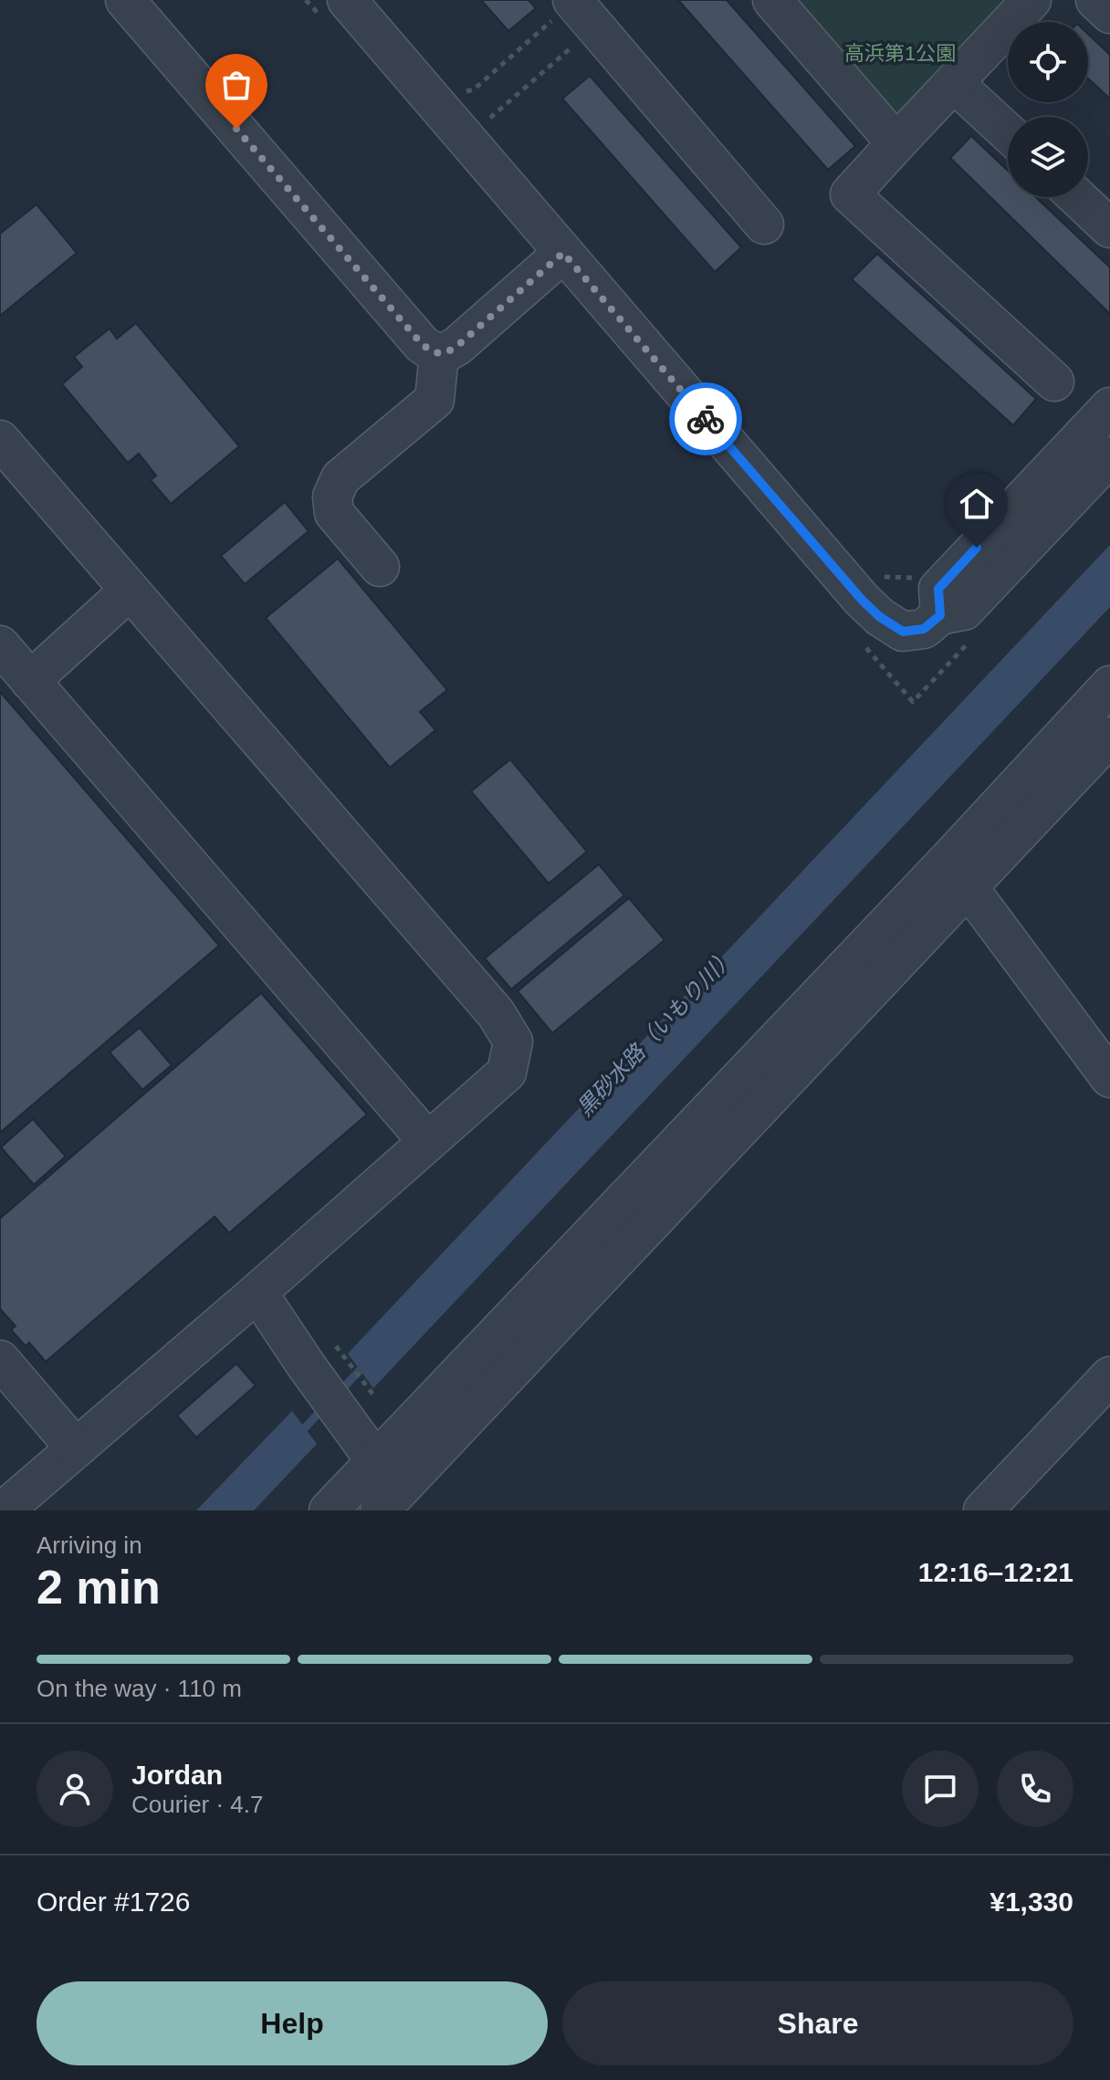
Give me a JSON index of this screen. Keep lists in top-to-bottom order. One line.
{"water":["黒砂水路（いもり川）"],"parks":["高浜第1公園"],"page":{"heading":["2 min","Arriving in","12:16–12:21"],"panel":["Jordan","Courier · 4.7","Order #1726","¥1,330"],"bar":"On the way · 110 m","buttons":["Help","Share"]}}
